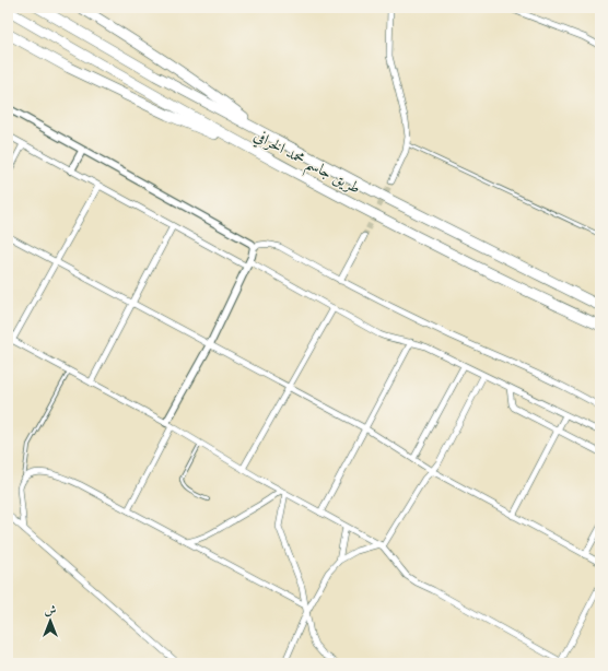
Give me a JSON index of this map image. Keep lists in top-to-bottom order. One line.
{"streets":{"highway":["طريق جاسم محمد الخرافي"]},"north":"top"}
